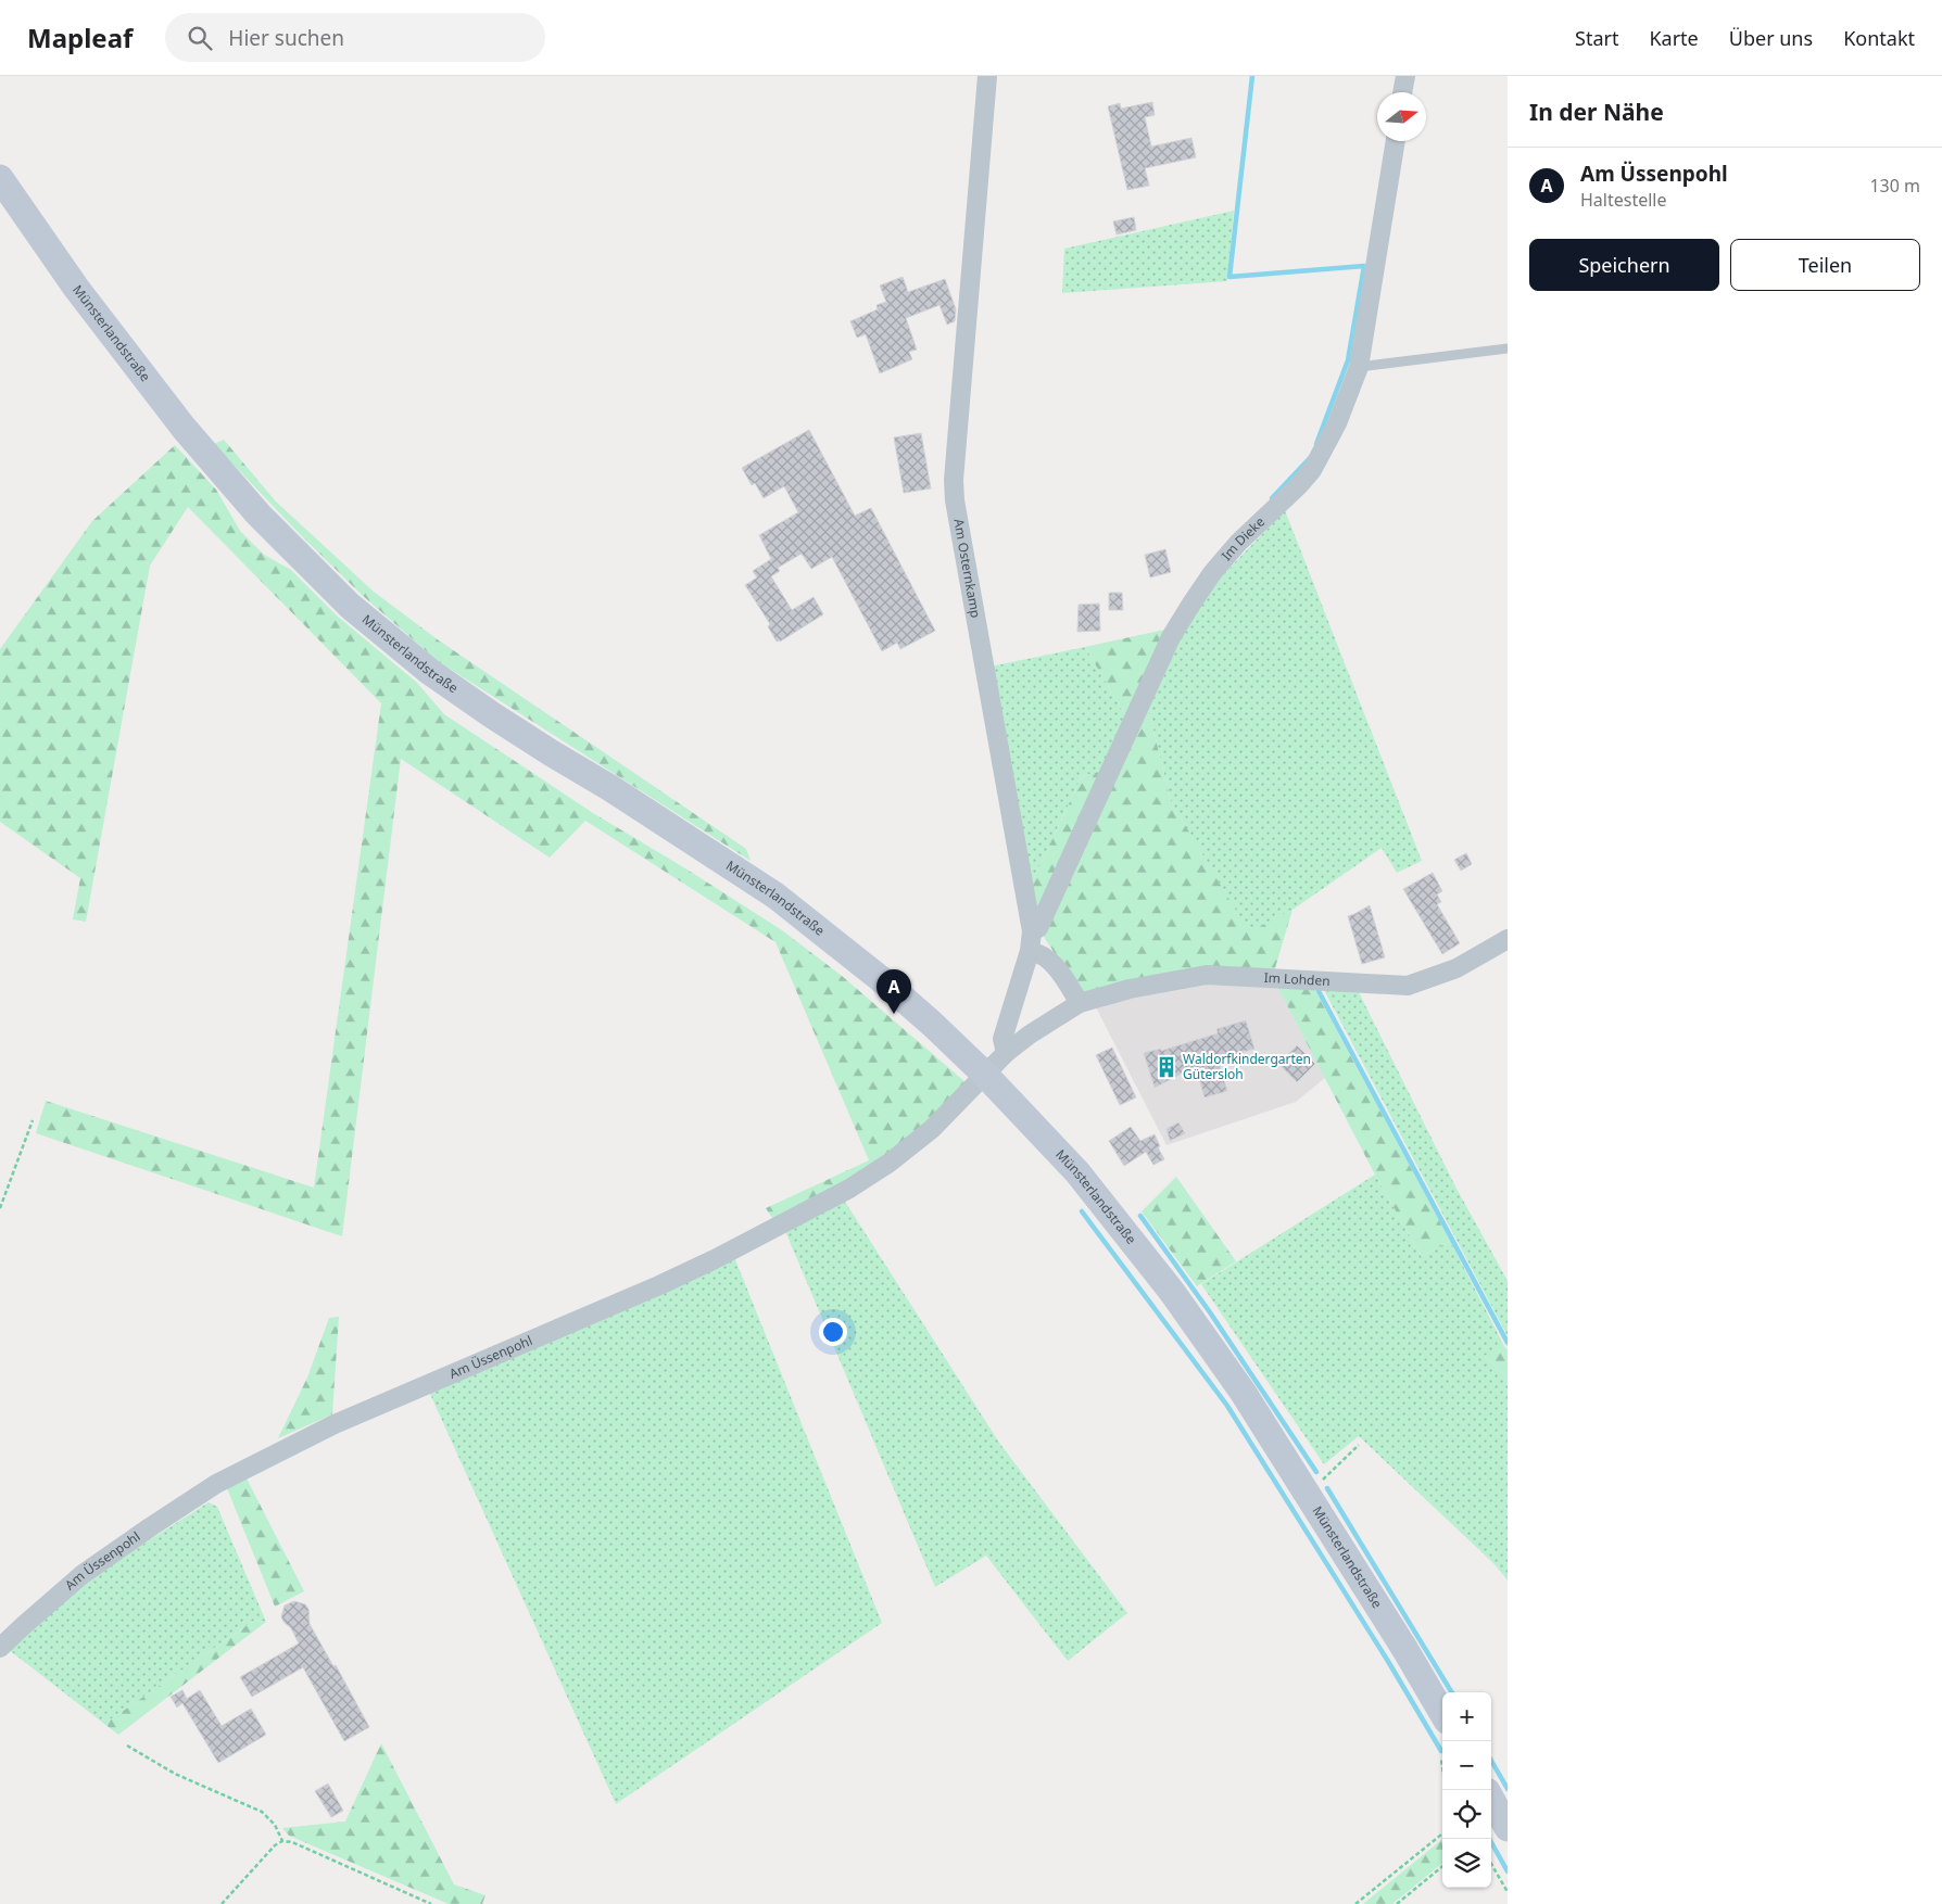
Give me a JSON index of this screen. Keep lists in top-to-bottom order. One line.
{"streets":{"main road":["Münsterlandstraße"],"street":["Im Dieke","Am Osternkamp","Im Lohden","Am Üssenpohl"]},"crossings":[["Münsterlandstraße","Im Lohden"],["Münsterlandstraße","Am Üssenpohl"],["Im Dieke","Am Osternkamp"],["Am Osternkamp","Im Lohden"],["Im Lohden","Am Üssenpohl"]],"places":{"building":["Waldorfkindergarten Gütersloh"]},"north":"right","page":{"header":"Mapleaf","search":"Hier suchen","nav":["Start","Karte","Über uns","Kontakt"],"heading":"In der Nähe","list":[{"mark":"A","name":"Am Üssenpohl","note":"Haltestelle","value":"130 m"}],"buttons":["Speichern","Teilen"],"pins":"A","map_buttons":["+","−"]}}
